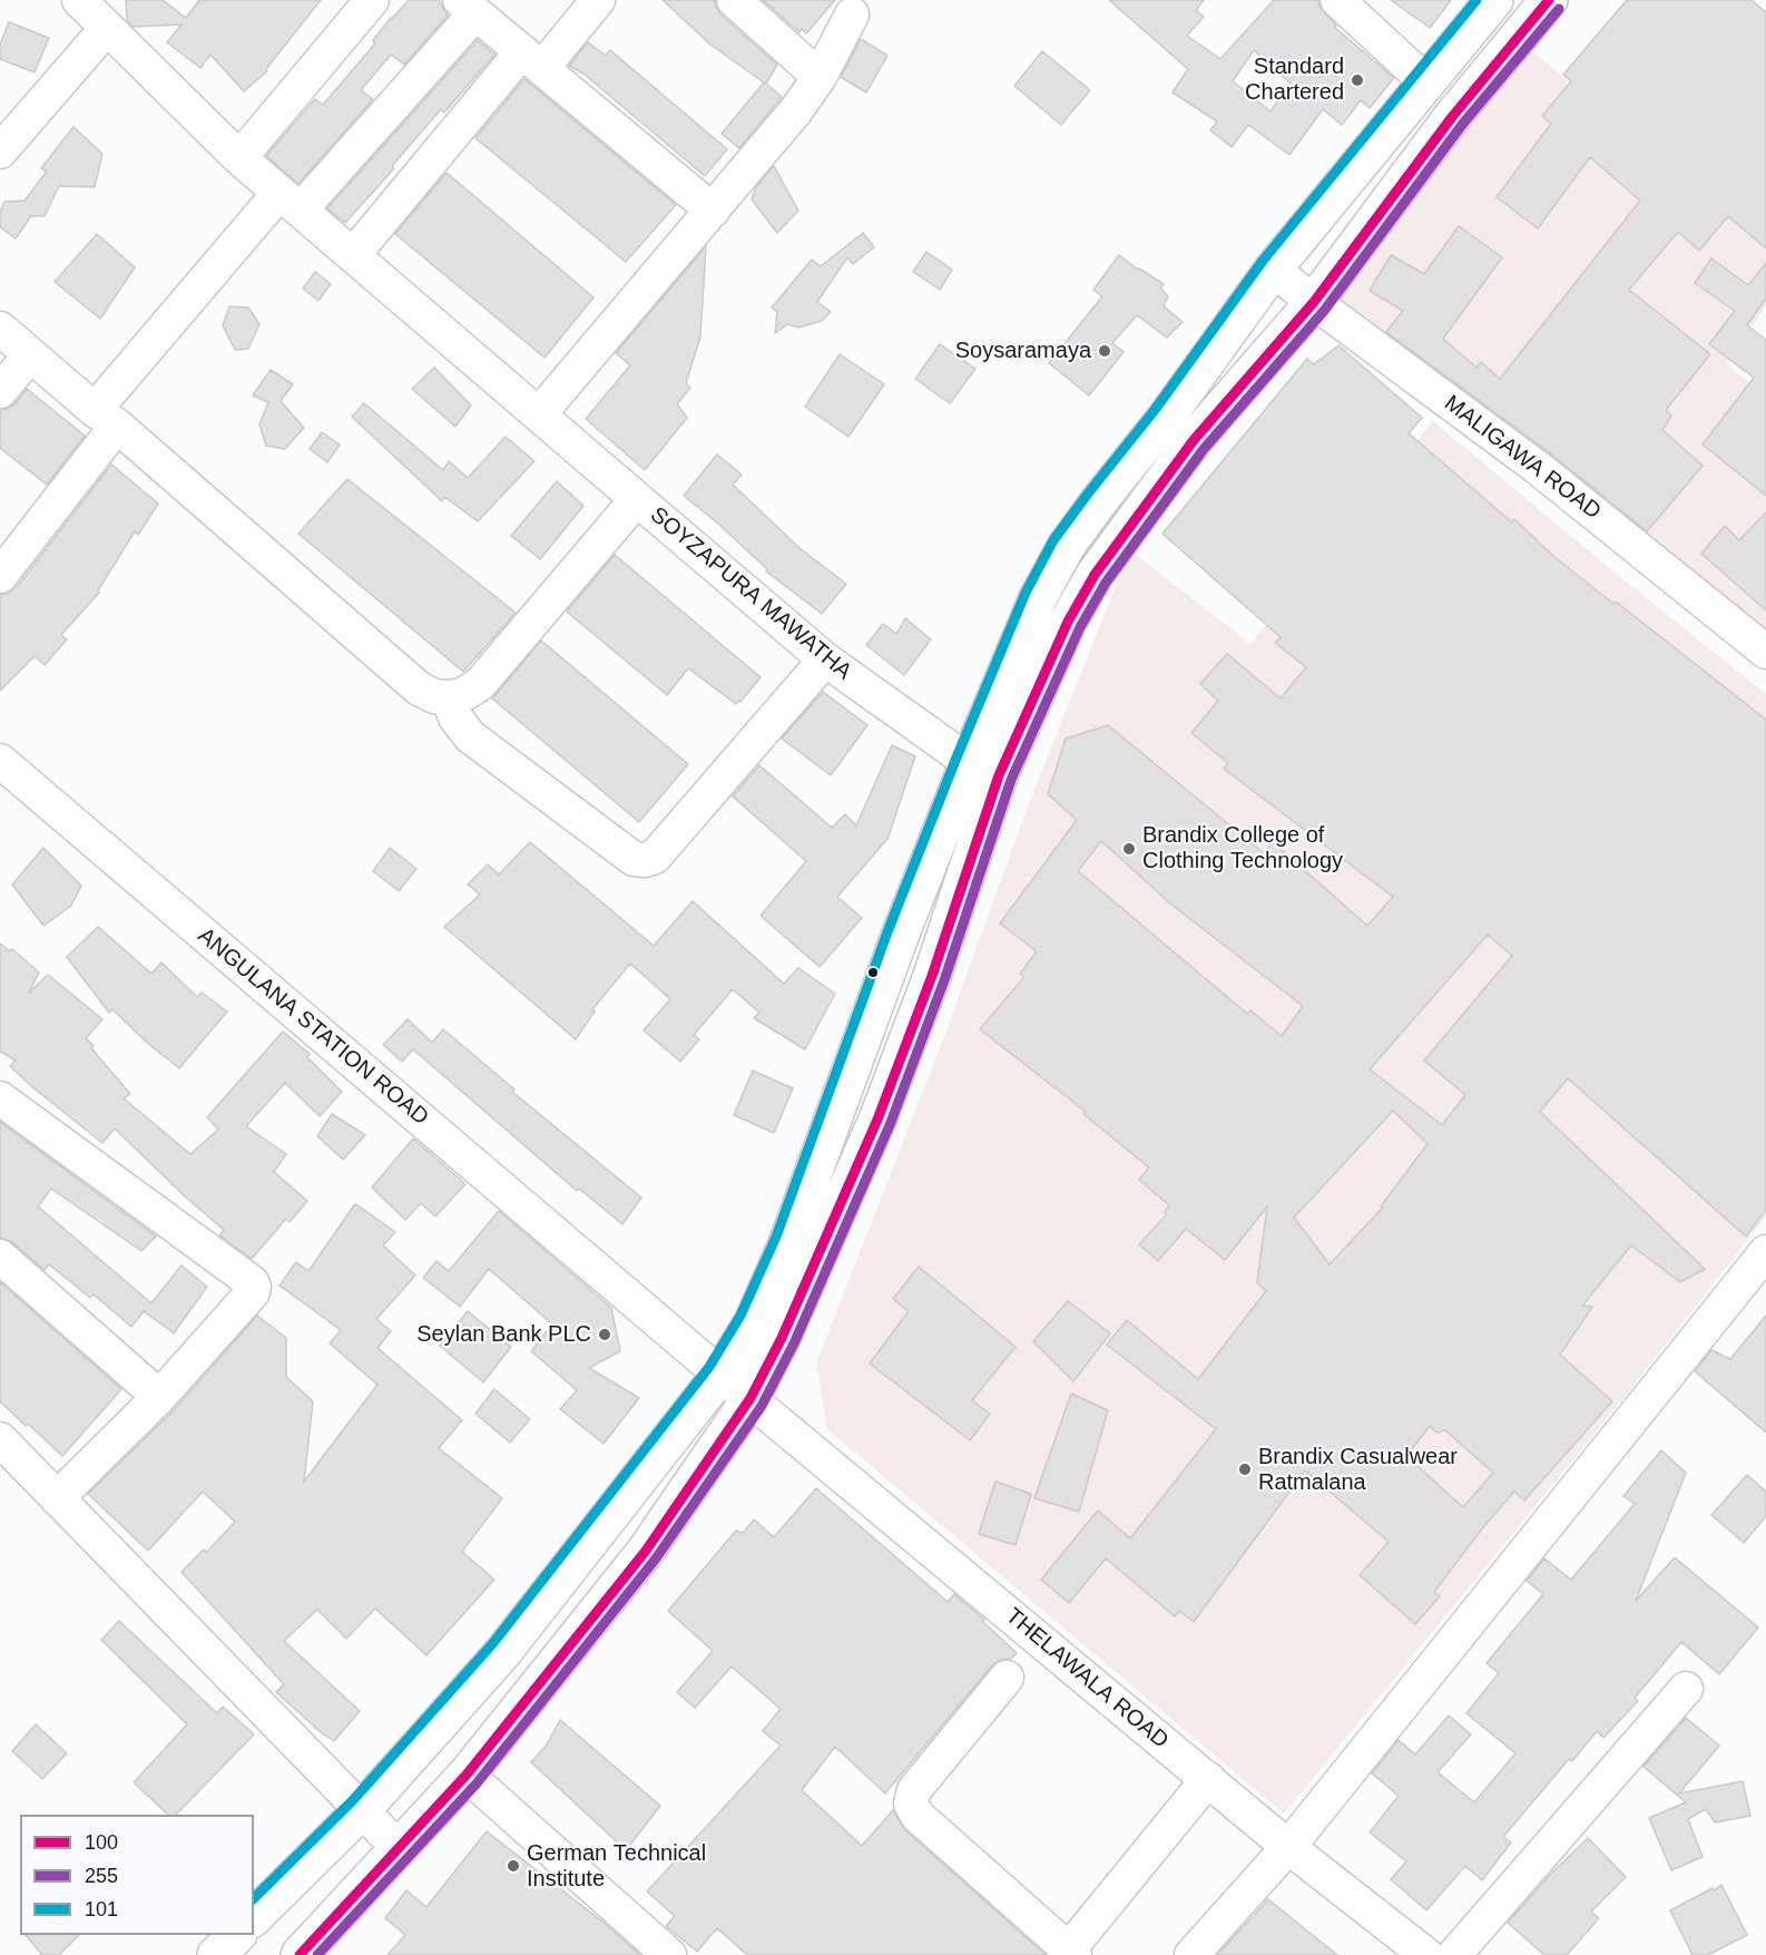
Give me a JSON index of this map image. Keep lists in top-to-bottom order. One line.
{"streets":{"street":["MALIGAWA ROAD","SOYZAPURA MAWATHA","ANGULANA STATION ROAD","THELAWALA ROAD"]},"places":["Standard Chartered","Soysaramaya","Brandix College of Clothing Technology","Seylan Bank PLC","Brandix Casualwear Ratmalana","German Technical Institute"],"lines":["transit line 100","transit line 101","transit line 255"],"legend":["100","255","101"]}
